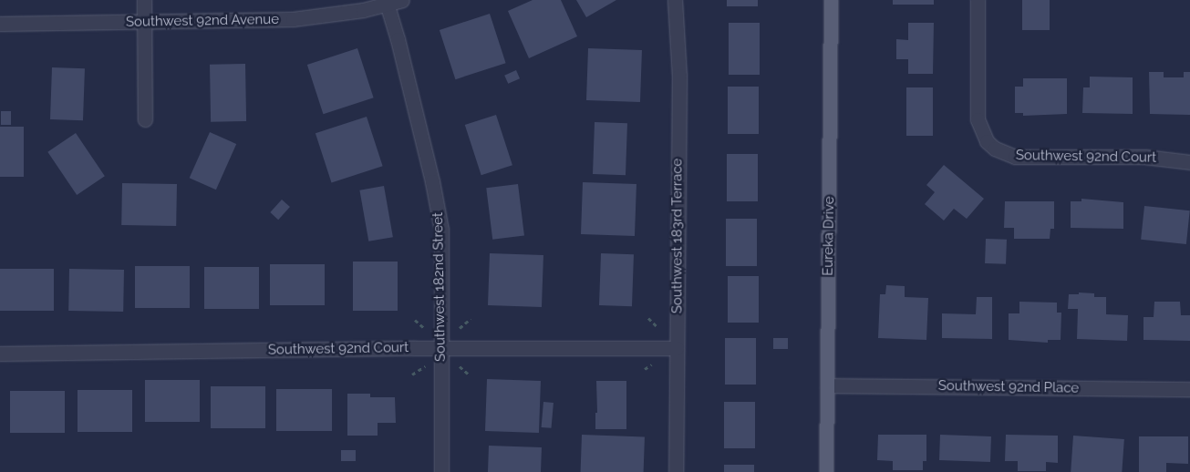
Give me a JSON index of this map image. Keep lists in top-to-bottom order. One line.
{"streets":{"main road":["Eureka Drive"],"street":["Southwest 92nd Avenue","Southwest 92nd Court","Southwest 183rd Terrace","Southwest 182nd Street","Southwest 92nd Place"]},"crossings":[["Southwest 92nd Avenue","Southwest 182nd Street"],["Southwest 92nd Court","Southwest 183rd Terrace"],["Southwest 92nd Court","Southwest 182nd Street"],["Eureka Drive","Southwest 92nd Place"]]}
